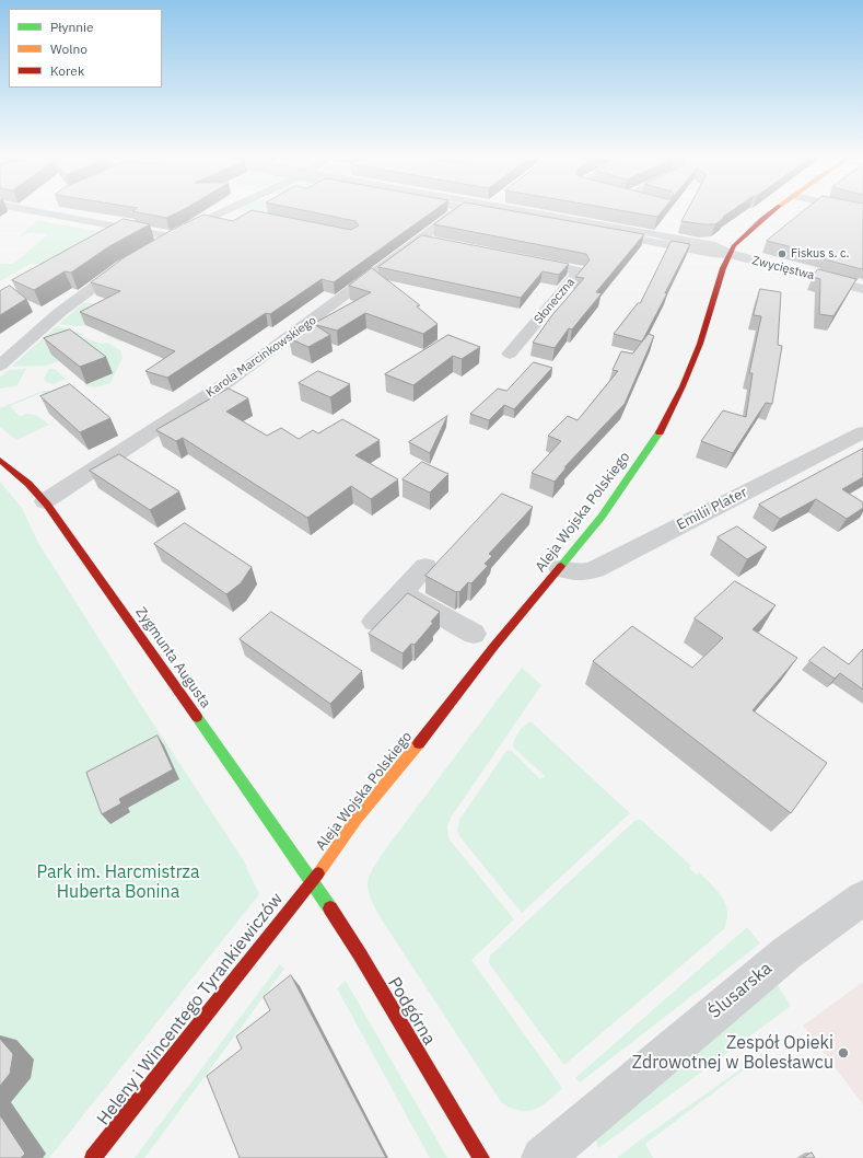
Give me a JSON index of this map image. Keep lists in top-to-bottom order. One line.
{"streets":{"street":["Zwycięstwa","Słoneczna","Karola Marcinkowskiego","Emilii Plater","Aleja Wojska Polskiego","Zygmunta Augusta","Ślusarska","Heleny i Wincentego Tyrankiewiczów","Podgórna"]},"crossings":[["Zwycięstwa","Aleja Wojska Polskiego"],["Karola Marcinkowskiego","Zygmunta Augusta"],["Emilii Plater","Aleja Wojska Polskiego"],["Aleja Wojska Polskiego","Zygmunta Augusta"],["Aleja Wojska Polskiego","Heleny i Wincentego Tyrankiewiczów"],["Aleja Wojska Polskiego","Podgórna"],["Zygmunta Augusta","Heleny i Wincentego Tyrankiewiczów"],["Zygmunta Augusta","Podgórna"],["Heleny i Wincentego Tyrankiewiczów","Podgórna"]],"parks":["Park im. Harcmistrza Huberta Bonina"],"places":["Fiskus s. c.","Zespół Opieki Zdrowotnej w Bolesławcu"],"legend":["Płynnie","Wolno","Korek"]}
